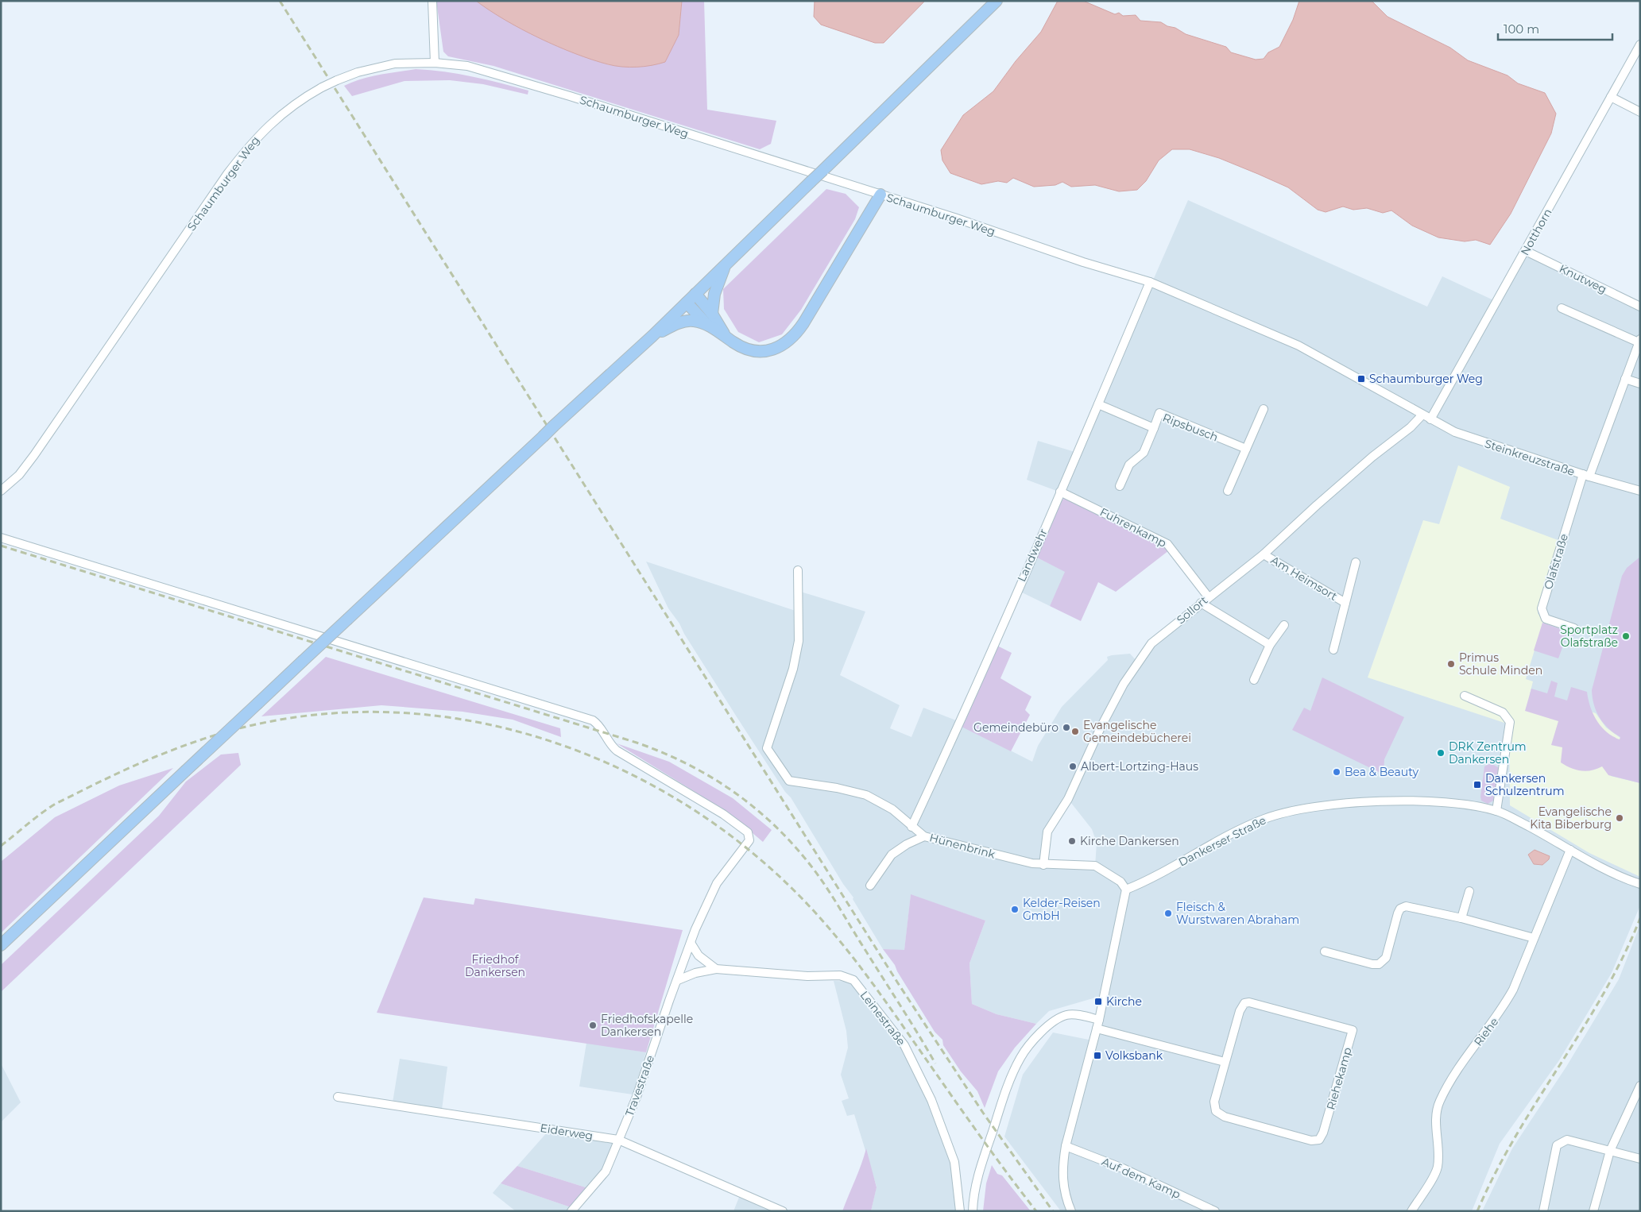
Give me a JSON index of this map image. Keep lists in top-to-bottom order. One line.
{"streets":{"street":["Schaumburger Weg","Notthorn","Knutweg","Ripsbusch","Steinkreuzstraße","Fuhrenkamp","Landwehr","Olafstraße","Am Heimsort","Sollort","Dankerser Straße","Hünenbrink","Leinestraße","Riehe","Riehekamp","Travestraße","Eiderweg","Auf dem Kamp"]},"crossings":[["Schaumburger Weg","Steinkreuzstraße"],["Schaumburger Weg","Landwehr"],["Schaumburger Weg","Sollort"],["Notthorn","Knutweg"],["Notthorn","Steinkreuzstraße"],["Ripsbusch","Landwehr"],["Steinkreuzstraße","Olafstraße"],["Steinkreuzstraße","Sollort"],["Fuhrenkamp","Landwehr"],["Fuhrenkamp","Sollort"],["Landwehr","Hünenbrink"],["Am Heimsort","Sollort"],["Sollort","Hünenbrink"],["Dankerser Straße","Hünenbrink"],["Dankerser Straße","Riehe"],["Leinestraße","Travestraße"],["Travestraße","Eiderweg"]],"parks":["Friedhof Dankersen"],"places":{"transit":["Schaumburger Weg","Dankersen Schulzentrum","Kirche","Volksbank"],"other":["Sportplatz Olafstraße","Primus Schule Minden","Gemeindebüro","Evangelische Gemeindebücherei","DRK Zentrum Dankersen","Albert-Lortzing-Haus","Bea & Beauty","Evangelische Kita Biberburg","Kirche Dankersen","Kelder-Reisen GmbH","Fleisch & Wurstwaren Abraham","Friedhofskapelle Dankersen"]},"scale_bar":"100 m"}
